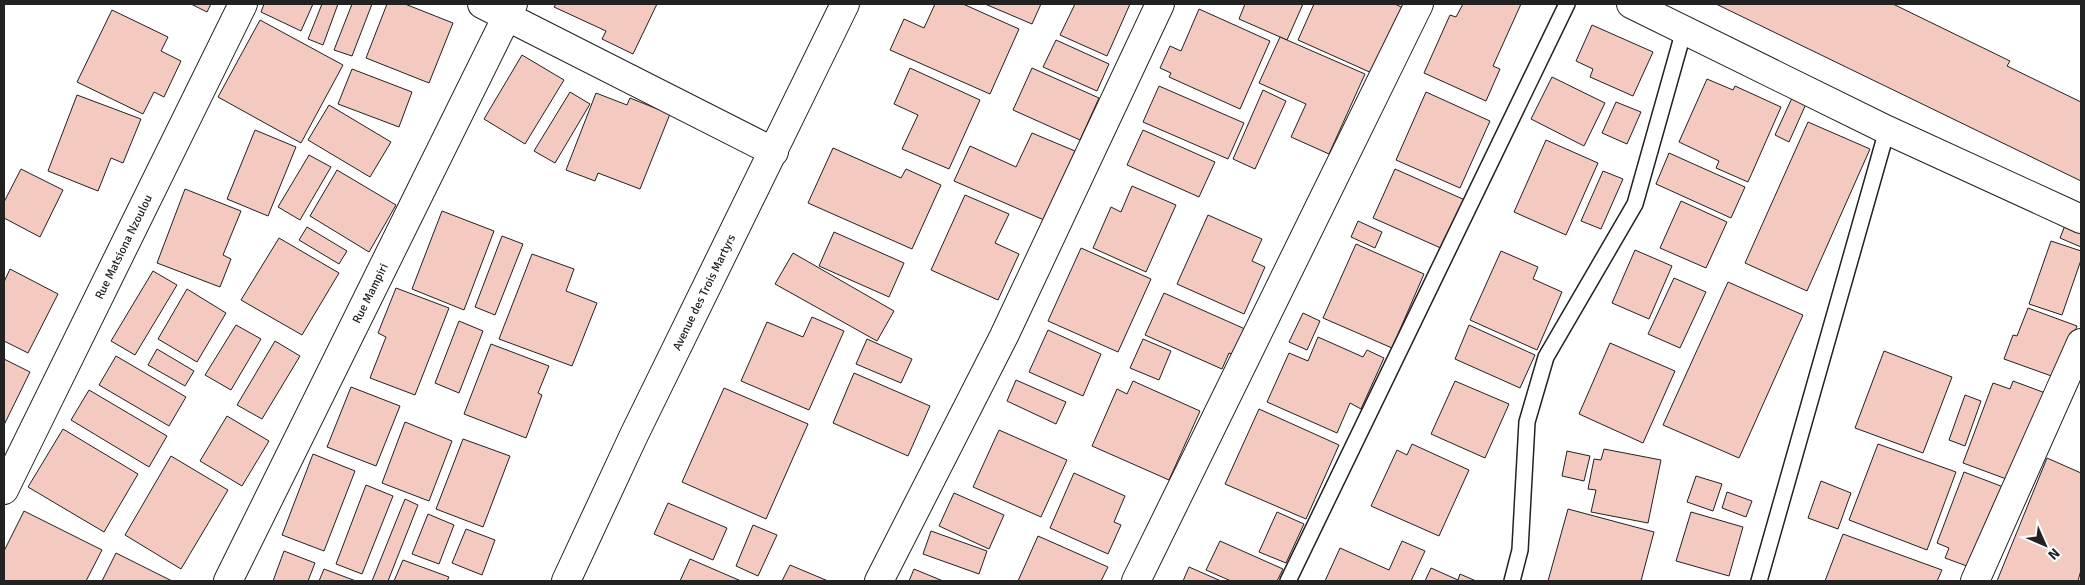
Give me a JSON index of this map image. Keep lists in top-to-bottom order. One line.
{"streets":{"street":["Rue Matsiona Nzoulou","Avenue des Trois Martyrs","Rue Mampiri"]},"north":"bottom right"}
